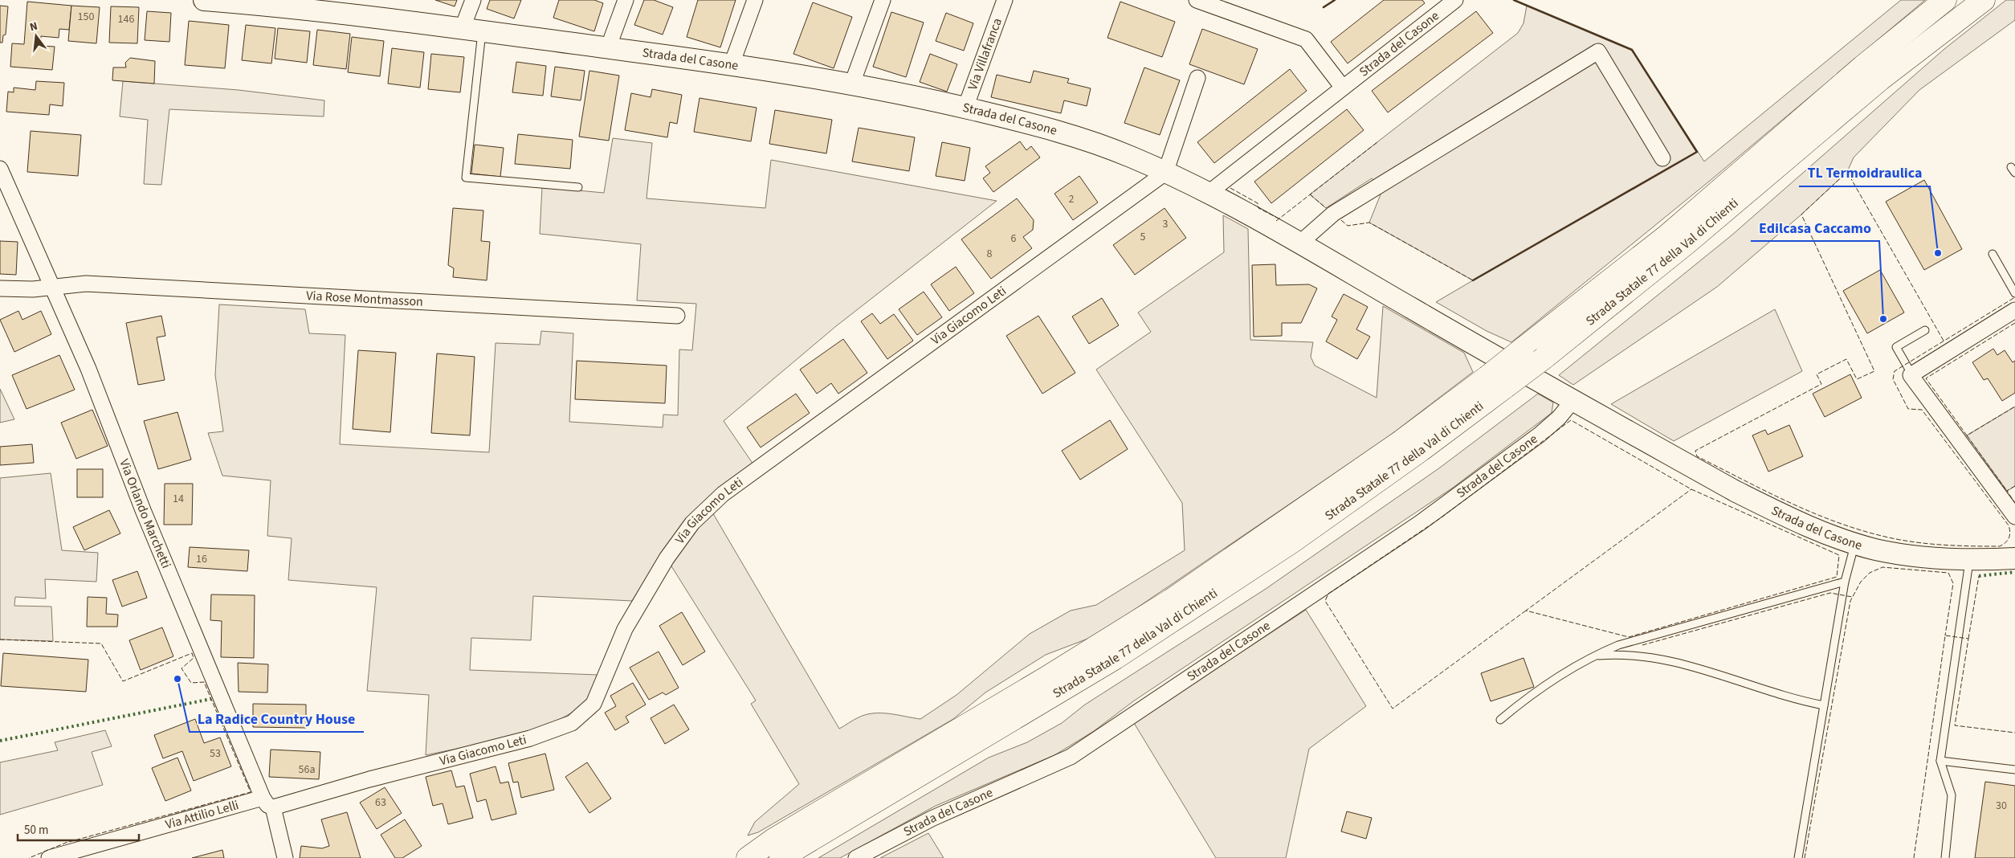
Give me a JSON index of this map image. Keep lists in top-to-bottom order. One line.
{"streets":{"highway":["Strada Statale 77 della Val di Chienti"],"street":["Strada del Casone","Via Villafranca","Via Rose Montmasson","Via Giacomo Leti","Via Orlando Marchetti","Via Attilio Lelli"]},"crossings":[["Strada del Casone","Via Villafranca"],["Strada del Casone","Via Giacomo Leti"],["Via Rose Montmasson","Via Orlando Marchetti"],["Via Giacomo Leti","Via Orlando Marchetti"],["Via Giacomo Leti","Via Attilio Lelli"],["Via Orlando Marchetti","Via Attilio Lelli"]],"places":["TL Termoidraulica","Edilcasa Caccamo","La Radice Country House"],"house_numbers":["150","146","2","3","5","6","8","14","16","53","56a","63","30"],"scale_bar":"50 m","north":"top"}
